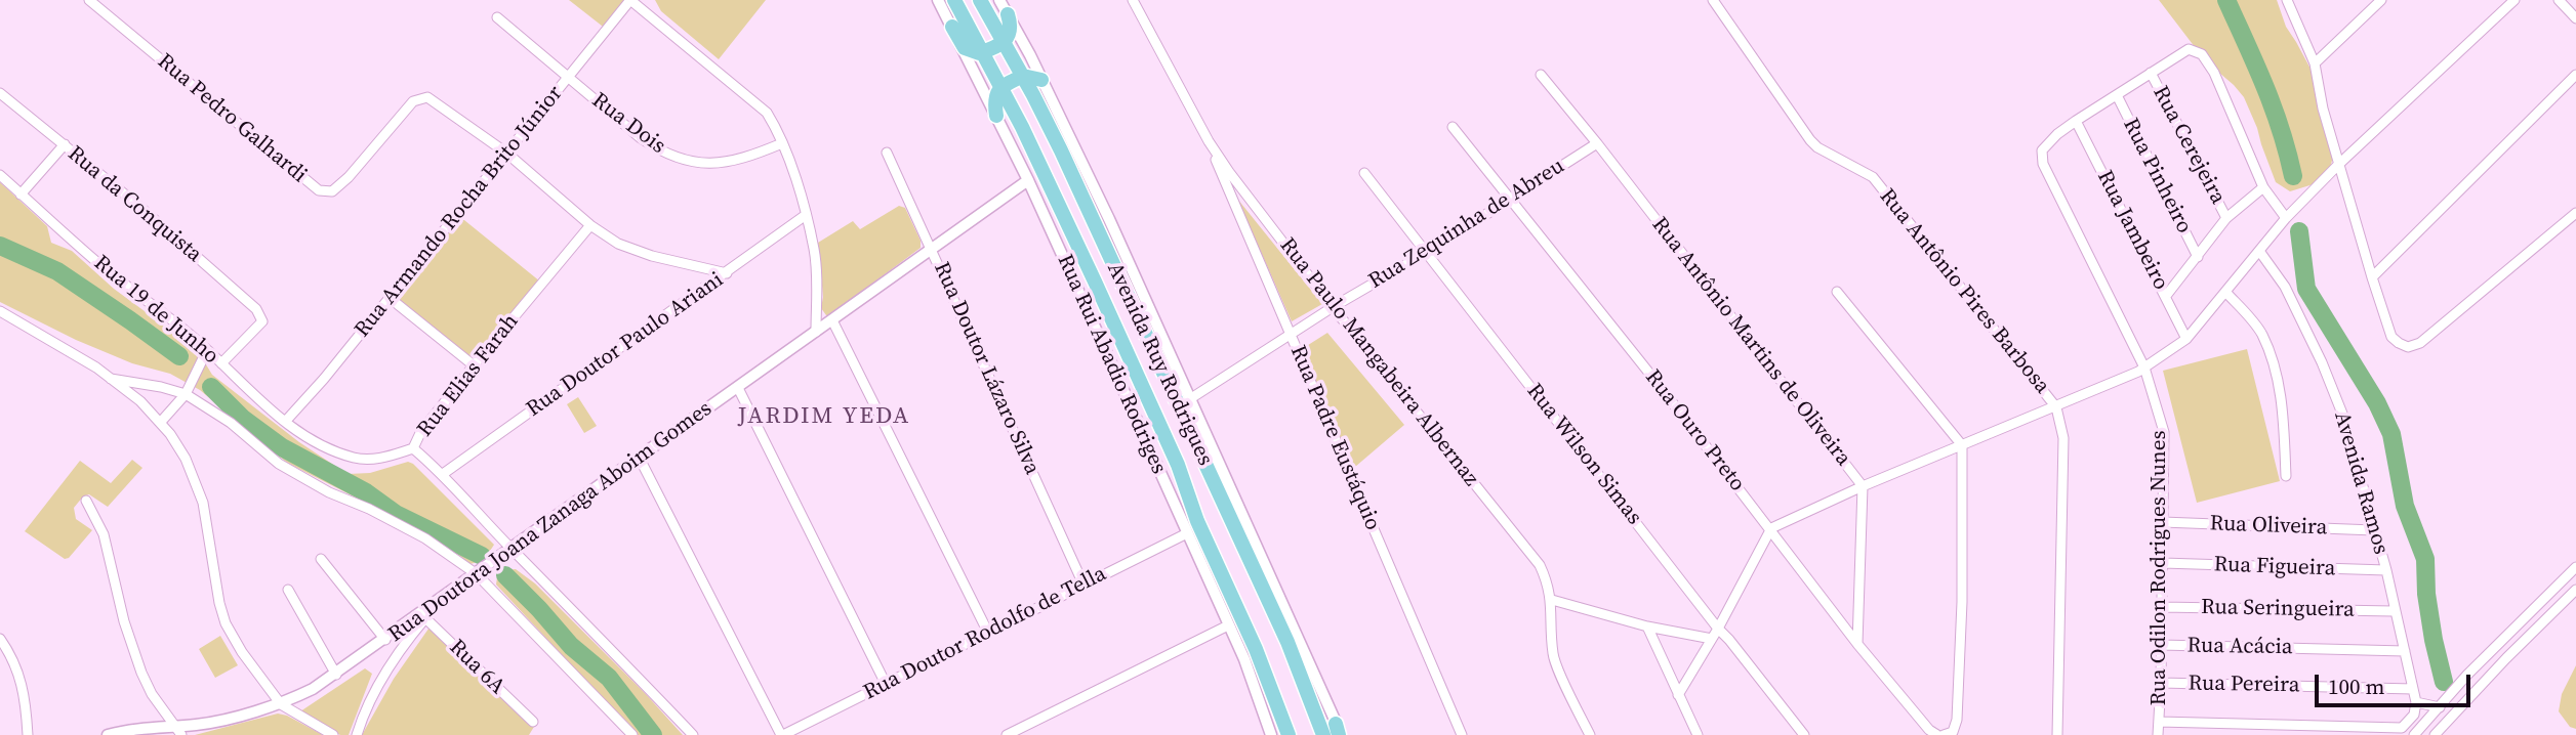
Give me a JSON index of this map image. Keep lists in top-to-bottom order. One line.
{"streets":{"main road":["Avenida Ruy Rodrigues"],"street":["Rua Pedro Galhardi","Rua Dois","Rua Cerejeira","Rua Pinheiro","Rua da Conquista","Rua Armando Rocha Brito Júnior","Rua Zequinha de Abreu","Rua Jambeiro","Rua Antônio Pires Barbosa","Rua 19 de Junho","Rua Antônio Martins de Oliveira","Rua Doutor Paulo Ariani","Rua Paulo Mangabeira Albernaz","Rua Rui Abadio Rodriges","Rua Doutor Lázaro Silva","Rua Elias Farah","Rua Ouro Preto","Rua Padre Eustáquio","Rua Wilson Simas","Avenida Ramos","Rua Doutora Joana Zanaga Aboim Gomes","Rua Oliveira","Rua Figueira","Rua Odilon Rodrigues Nunes","Rua Seringueira","Rua Doutor Rodolfo de Tella","Rua Acácia","Rua 6A","Rua Pereira"]},"crossings":[["Rua Pedro Galhardi","Rua Armando Rocha Brito Júnior"],["Rua Dois","Rua Armando Rocha Brito Júnior"],["Rua da Conquista","Rua 19 de Junho"],["Rua Armando Rocha Brito Júnior","Rua 19 de Junho"],["Rua Zequinha de Abreu","Rua Antônio Martins de Oliveira"],["Rua Zequinha de Abreu","Rua Paulo Mangabeira Albernaz"],["Rua Zequinha de Abreu","Rua Ouro Preto"],["Rua Zequinha de Abreu","Rua Padre Eustáquio"],["Rua Zequinha de Abreu","Rua Wilson Simas"],["Rua Jambeiro","Rua Odilon Rodrigues Nunes"],["Rua 19 de Junho","Rua Elias Farah"],["Rua Antônio Martins de Oliveira","Rua Ouro Preto"],["Rua Paulo Mangabeira Albernaz","Rua Padre Eustáquio"],["Rua Rui Abadio Rodriges","Rua Doutora Joana Zanaga Aboim Gomes"],["Rua Rui Abadio Rodriges","Rua Doutor Rodolfo de Tella"],["Rua Doutor Lázaro Silva","Rua Doutora Joana Zanaga Aboim Gomes"],["Rua Doutor Lázaro Silva","Rua Doutor Rodolfo de Tella"],["Avenida Ramos","Rua Oliveira"],["Avenida Ramos","Rua Figueira"],["Avenida Ramos","Rua Seringueira"],["Avenida Ramos","Rua Acácia"],["Avenida Ramos","Rua Pereira"],["Rua Doutora Joana Zanaga Aboim Gomes","Rua 6A"],["Rua Oliveira","Rua Odilon Rodrigues Nunes"],["Rua Figueira","Rua Odilon Rodrigues Nunes"],["Rua Odilon Rodrigues Nunes","Rua Seringueira"],["Rua Odilon Rodrigues Nunes","Rua Acácia"],["Rua Odilon Rodrigues Nunes","Rua Pereira"]],"districts":["JARDIM YEDA"],"scale_bar":"100 m"}
